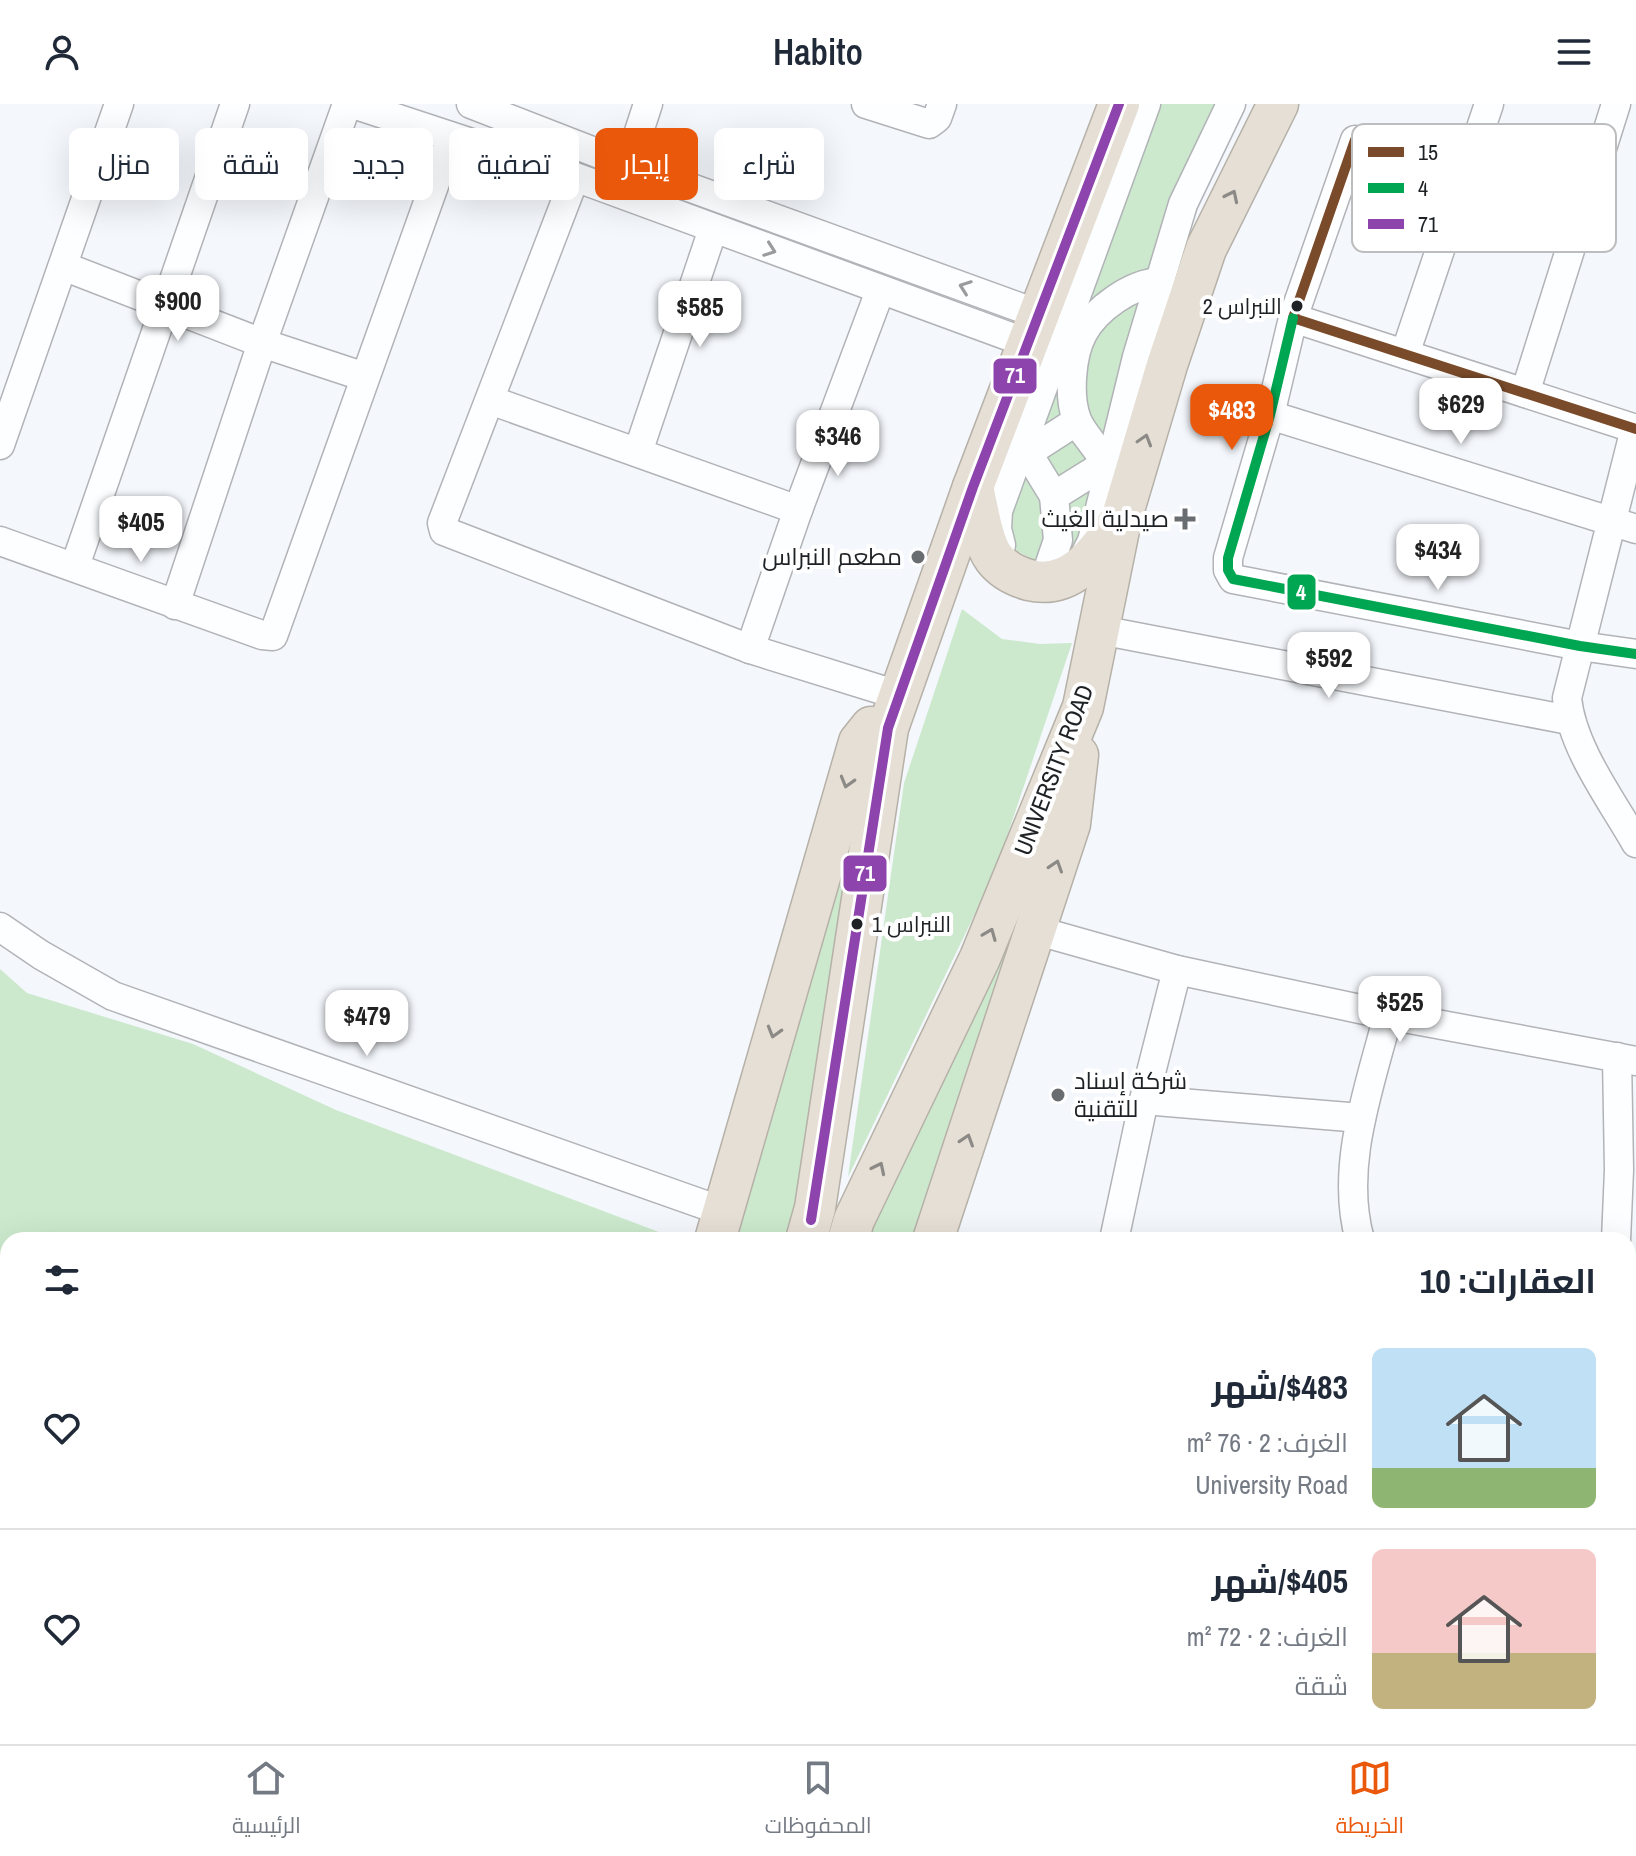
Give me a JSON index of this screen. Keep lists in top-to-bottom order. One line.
{"streets":{"highway":["UNIVERSITY ROAD"]},"places":{"other":["النبراس 2","مطعم النبراس","النبراس 1","شركة إسناد للتقنية"],"health":["صيدلية الغيث"]},"lines":["transit line 71","transit line 15","transit line 4"],"legend":["15","4","71"],"page":{"header":"Habito","chip":["شراء","إيجار","تصفية","جديد","شقة","منزل"],"price":["$900","$585","$629","$483","$346","$405","$434","$592","$525","$479"],"heading":"العقارات: 10","list":[{"name":"$483/شهر","note":"الغرف: 2 · 76 m² · University Road"},{"name":"$405/شهر","note":"الغرف: 2 · 72 m² · شقة"}],"tabs":["الخريطة","المحفوظات","الرئيسية"]}}
